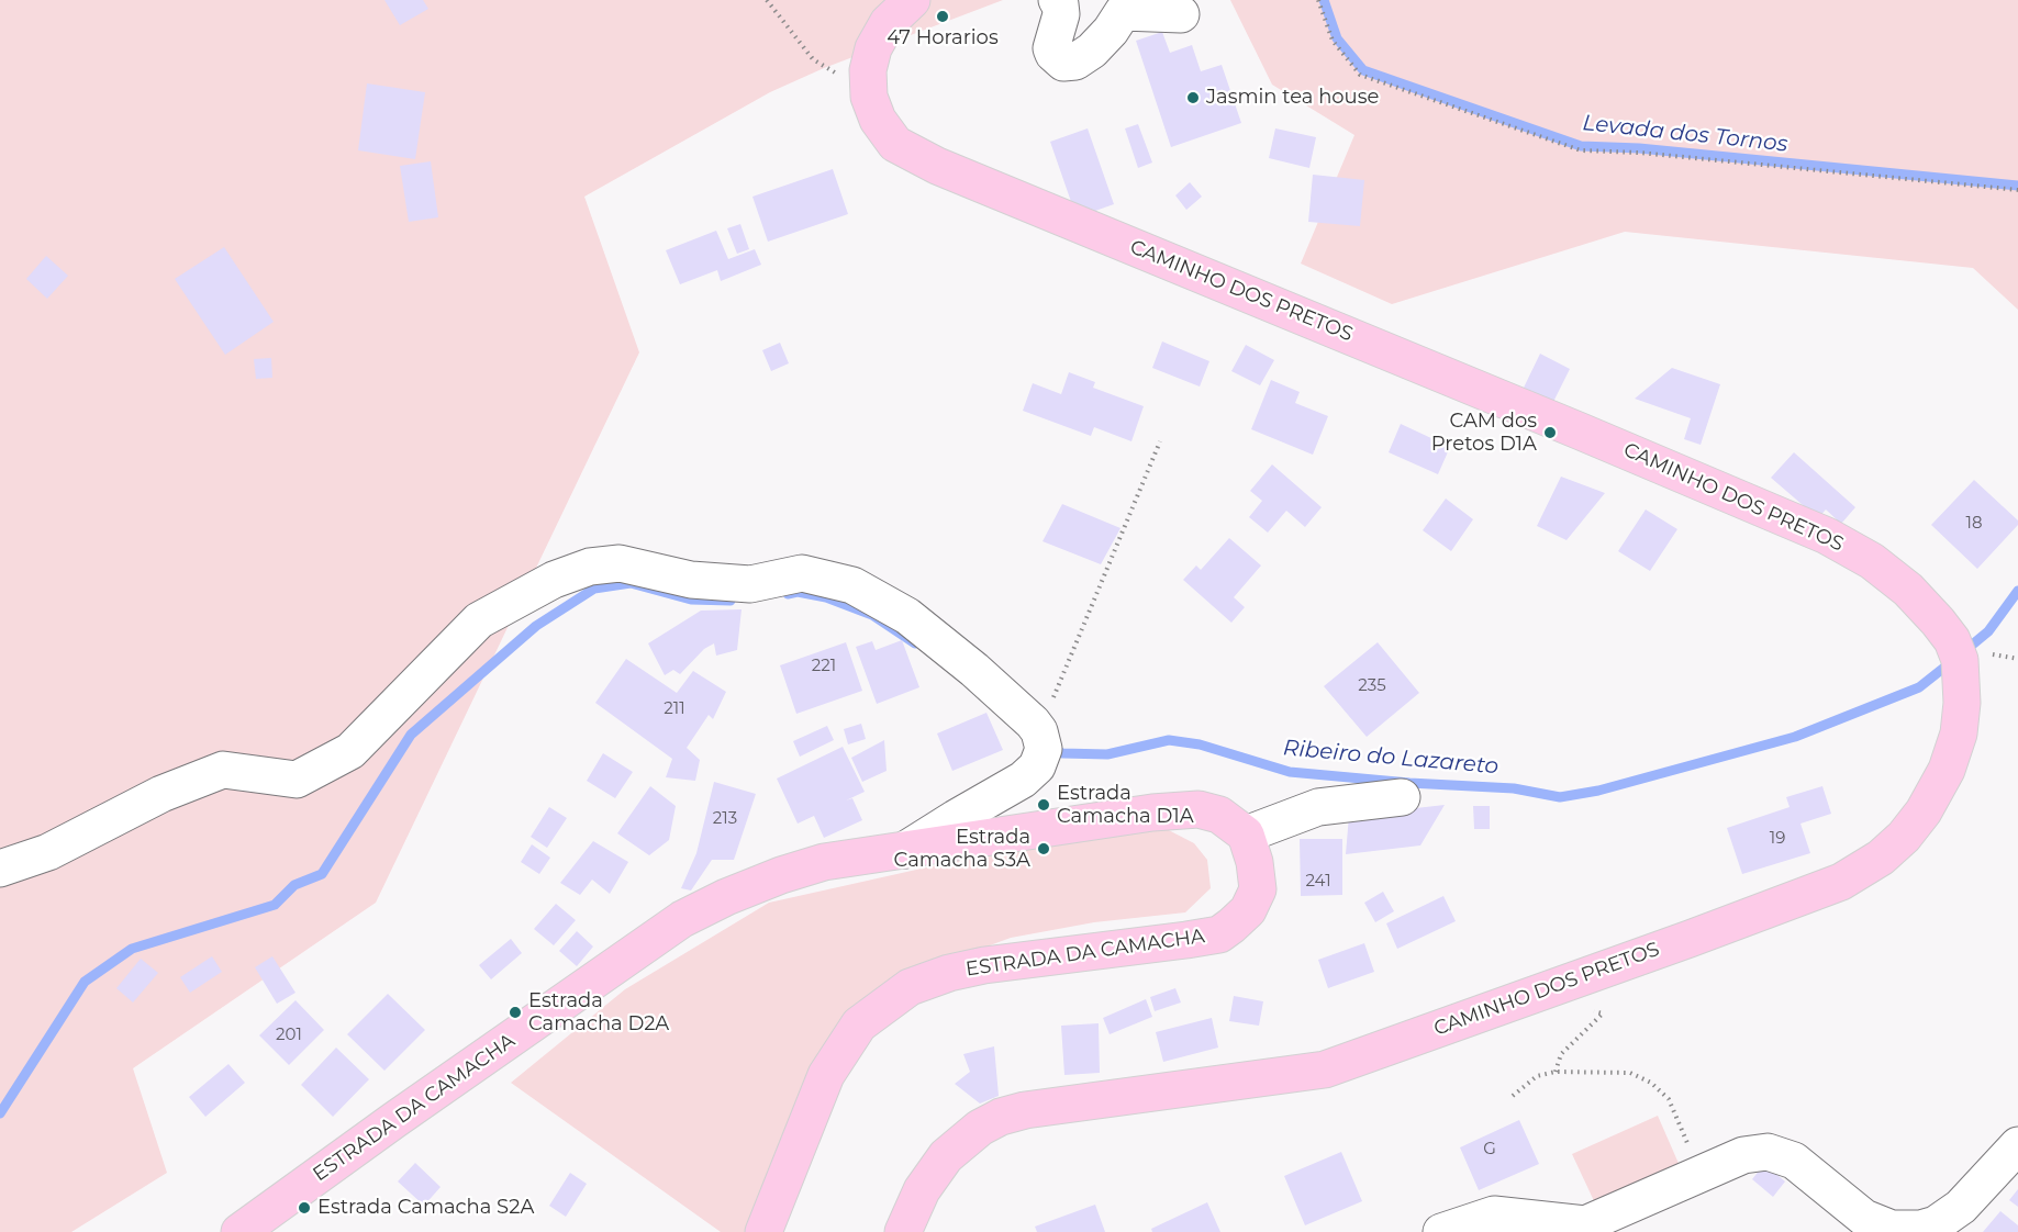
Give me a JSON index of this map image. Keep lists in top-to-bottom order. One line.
{"streets":{"main road":["CAMINHO DOS PRETOS","ESTRADA DA CAMACHA"]},"water":["Levada dos Tornos","Ribeiro do Lazareto"],"places":["47 Horarios","Jasmin tea house","CAM dos Pretos D1A","Estrada Camacha D1A","Estrada Camacha S3A","Estrada Camacha D2A","Estrada Camacha S2A"],"house_numbers":["18","221","235","211","213","19","241","201","G"]}
